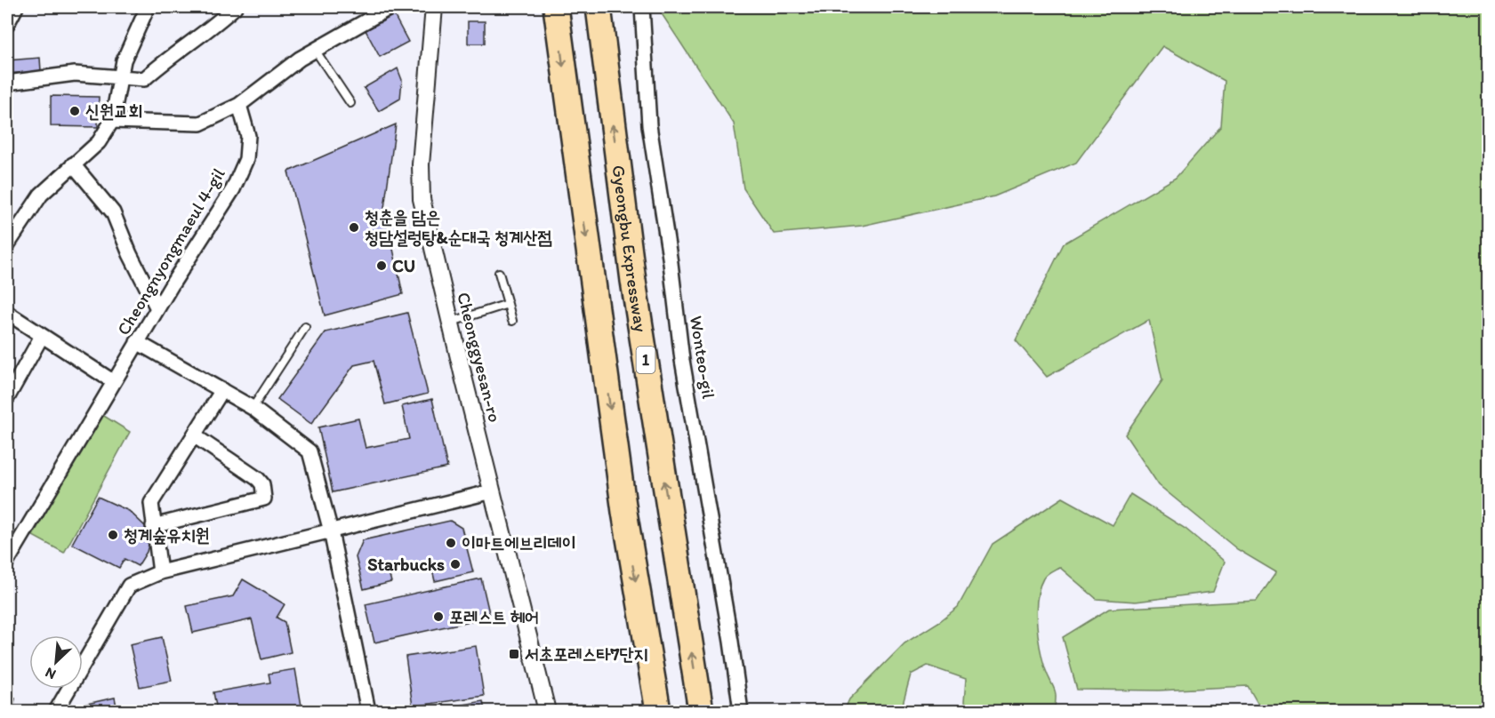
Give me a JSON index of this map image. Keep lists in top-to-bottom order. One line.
{"streets":{"highway":["Gyeongbu Expressway","1"],"street":["Cheongnyongmaeul 4-gil","Cheonggyesan-ro","Wonteo-gil"]},"places":{"other":["신원교회","청춘을 담은 청담설렁탕&순대국 청계산점","CU","청계숲유치원","이마트에브리데이","Starbucks","포레스트 헤어"],"transit":["서초포레스타7단지"]},"north":"bottom left"}
